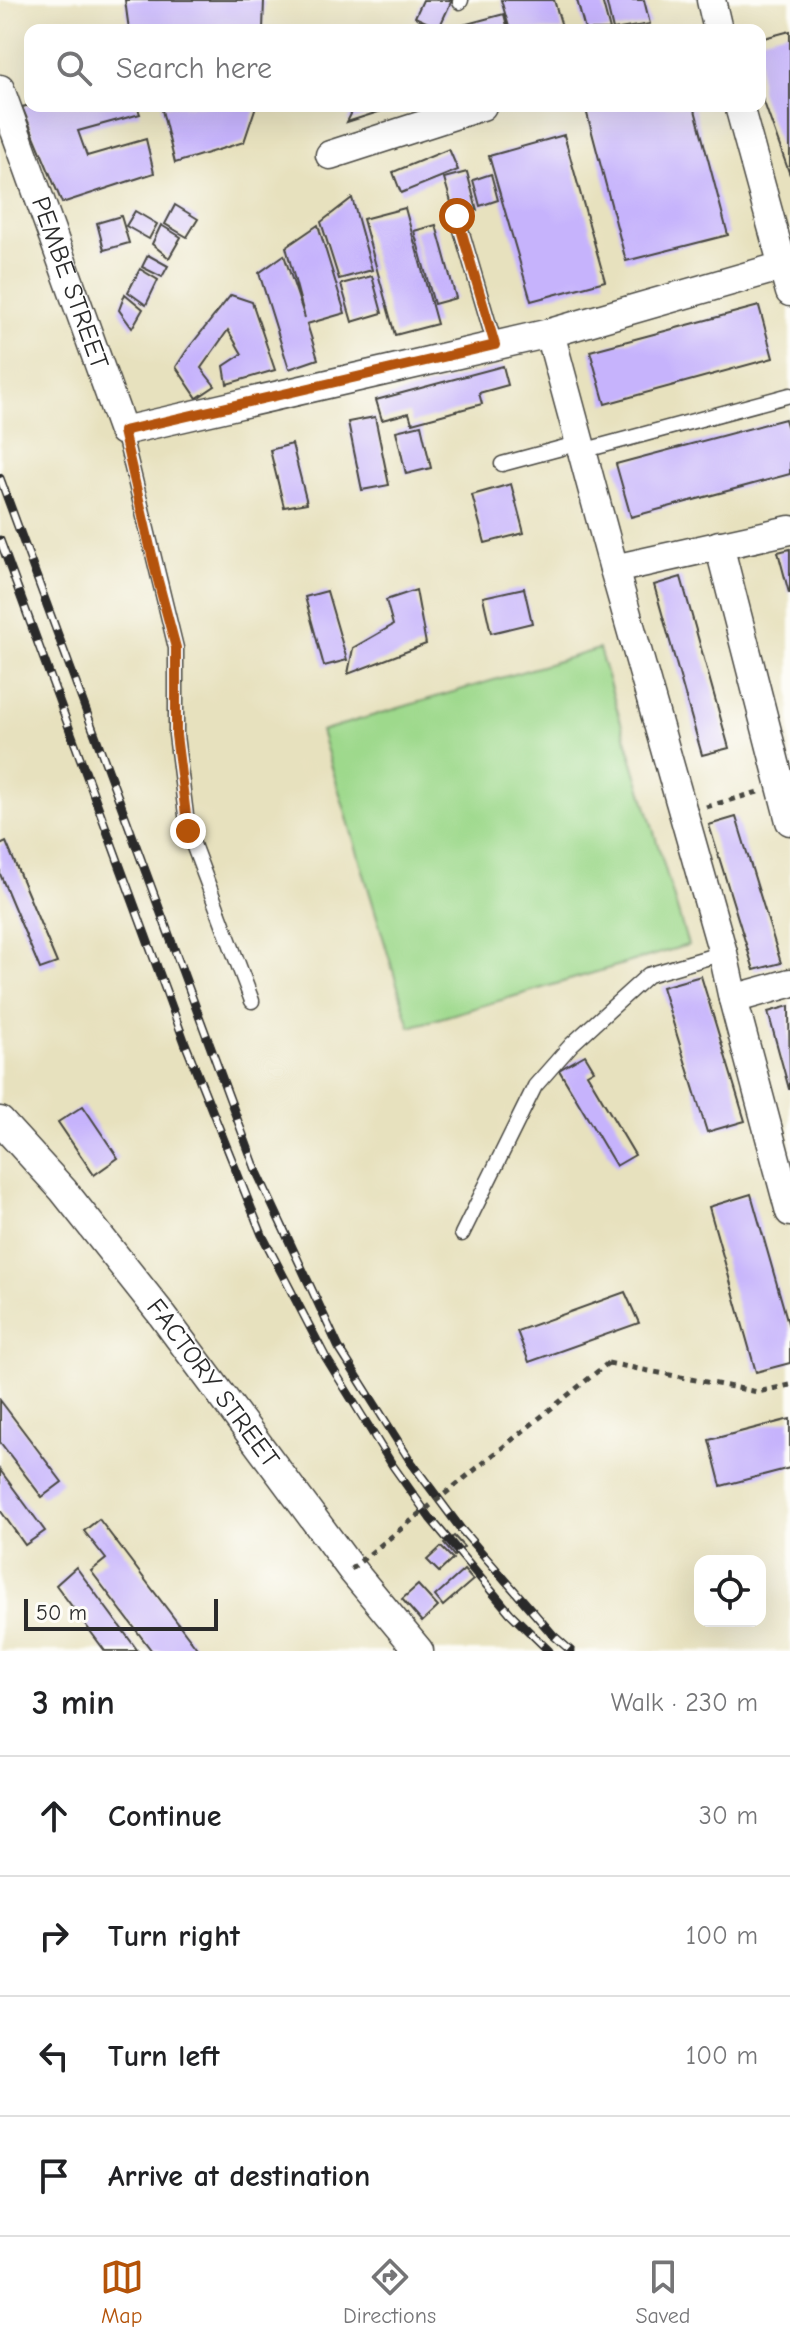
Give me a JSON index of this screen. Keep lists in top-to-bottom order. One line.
{"streets":{"street":["PEMBE STREET","FACTORY STREET"]},"scale_bar":"50 m","page":{"search":"Search here","scale":"50 m","heading":["3 min","Walk · 230 m"],"list":[["Continue","30 m"],["Turn right","100 m"],["Turn left","100 m"],"Arrive at destination"],"nav":["Map","Directions","Saved"]}}
